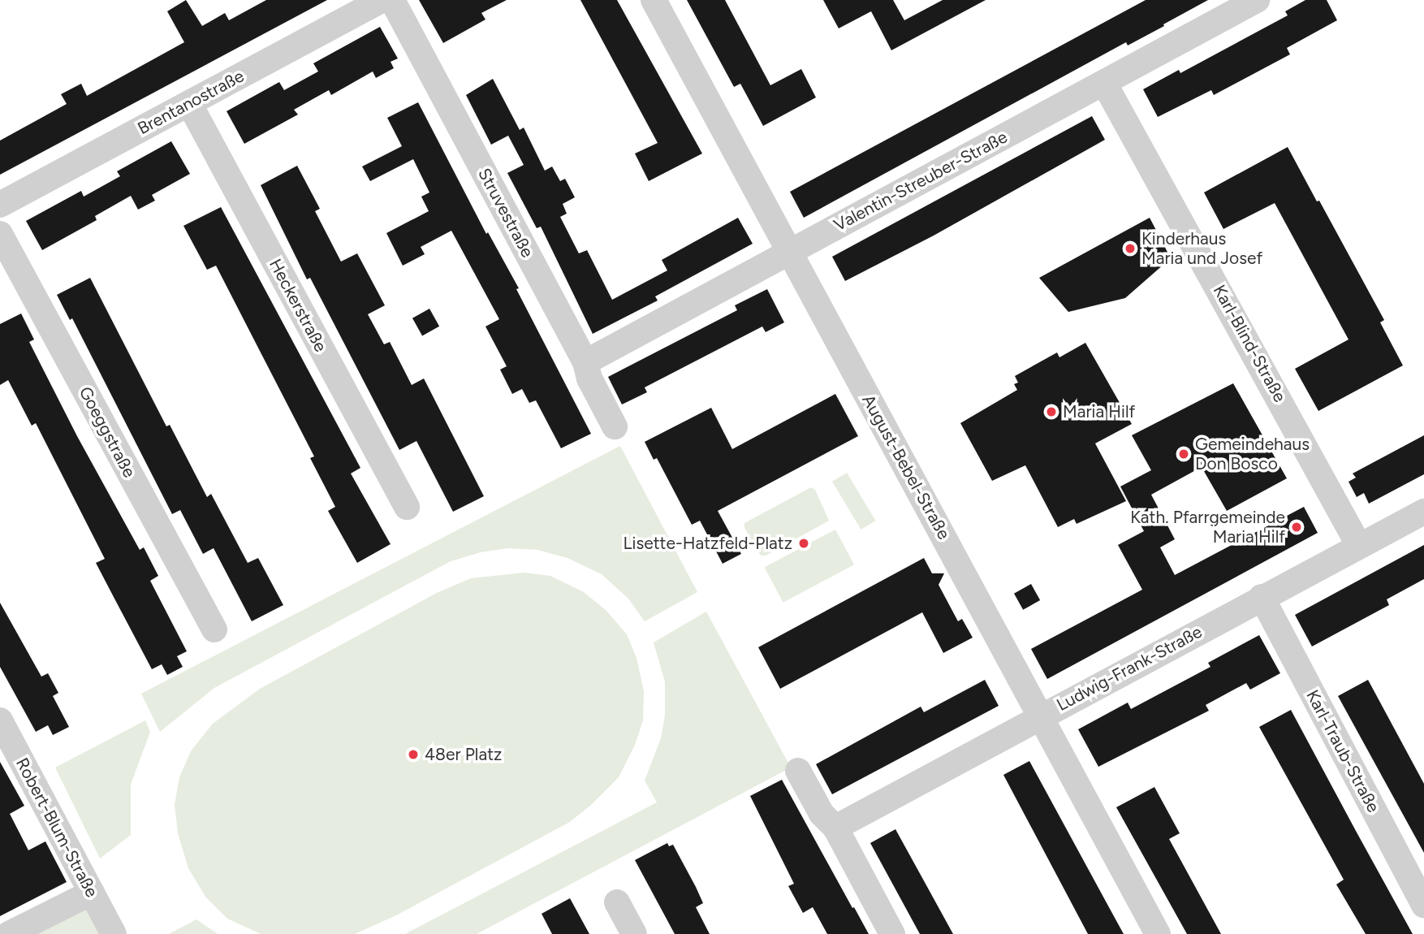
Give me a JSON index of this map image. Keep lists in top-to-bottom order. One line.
{"streets":{"street":["Brentanostraße","Valentin-Streuber-Straße","Struvestraße","Heckerstraße","Karl-Blind-Straße","Goeggstraße","August-Bebel-Straße","Ludwig-Frank-Straße","Karl-Traub-Straße","Robert-Blum-Straße"]},"crossings":[["Brentanostraße","Heckerstraße"],["Valentin-Streuber-Straße","Struvestraße"],["Valentin-Streuber-Straße","Karl-Blind-Straße"],["Valentin-Streuber-Straße","August-Bebel-Straße"],["Karl-Blind-Straße","Ludwig-Frank-Straße"],["August-Bebel-Straße","Ludwig-Frank-Straße"],["Ludwig-Frank-Straße","Karl-Traub-Straße"]],"places":["Kinderhaus Maria und Josef","Maria Hilf","Gemeindehaus Don Bosco","Kath. Pfarrgemeinde Maria Hilf","Lisette-Hatzfeld-Platz","48er Platz"]}
